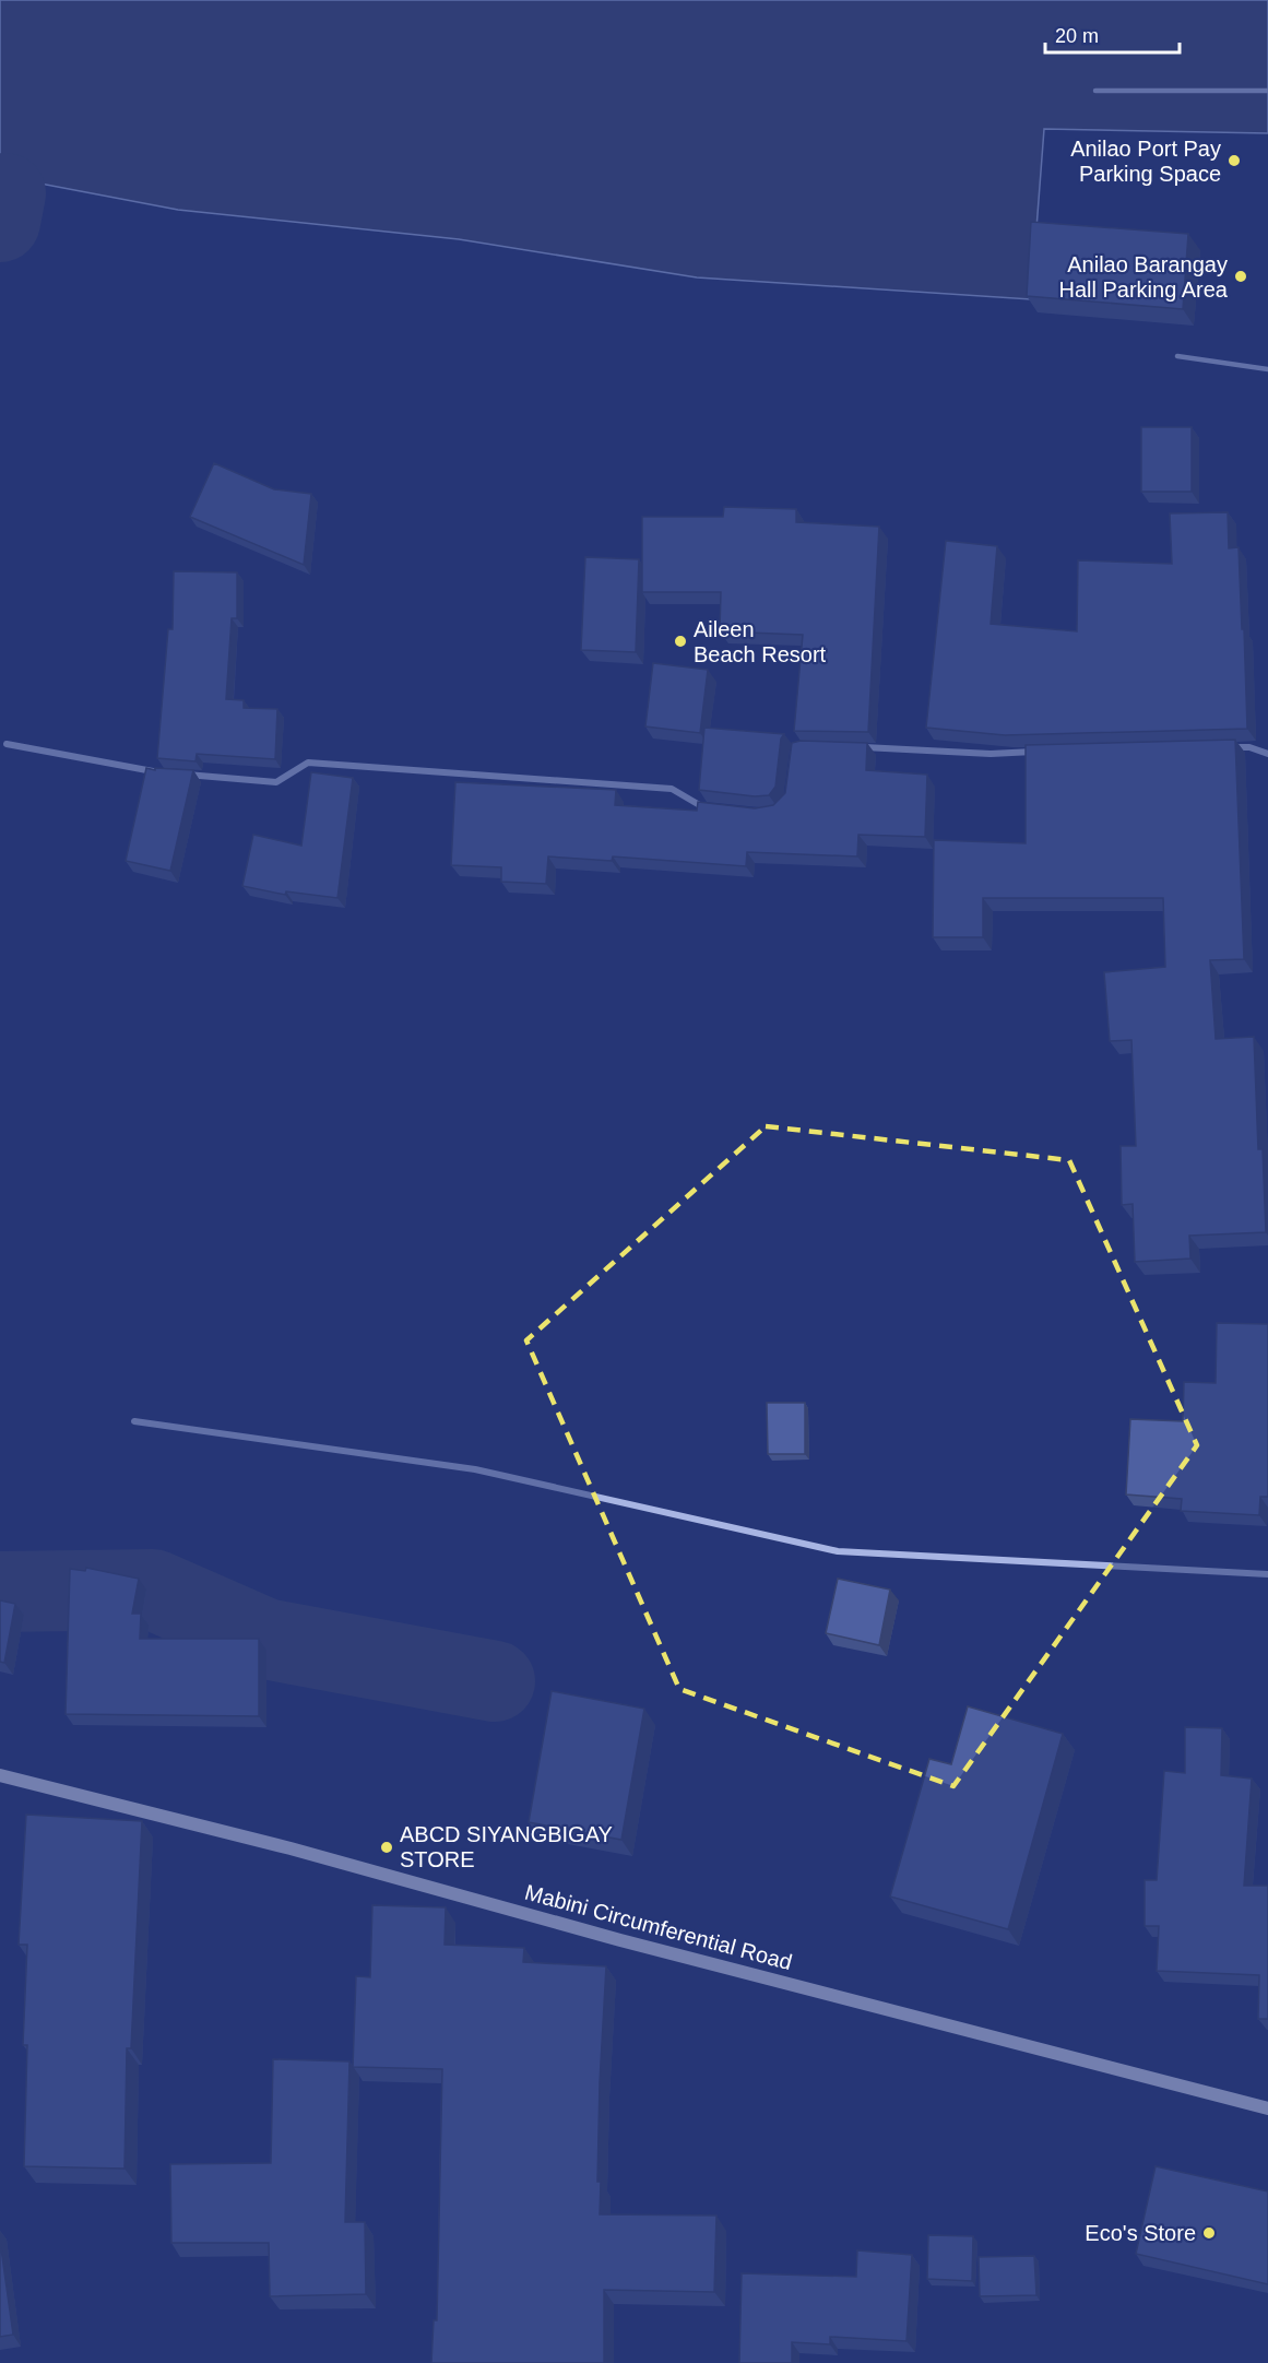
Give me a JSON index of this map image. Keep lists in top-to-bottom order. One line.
{"streets":{"main road":["Mabini Circumferential Road"]},"places":["Anilao Port Pay Parking Space","Anilao Barangay Hall Parking Area","Aileen Beach Resort","ABCD SIYANGBIGAY STORE","Eco's Store"],"scale_bar":"20 m"}
